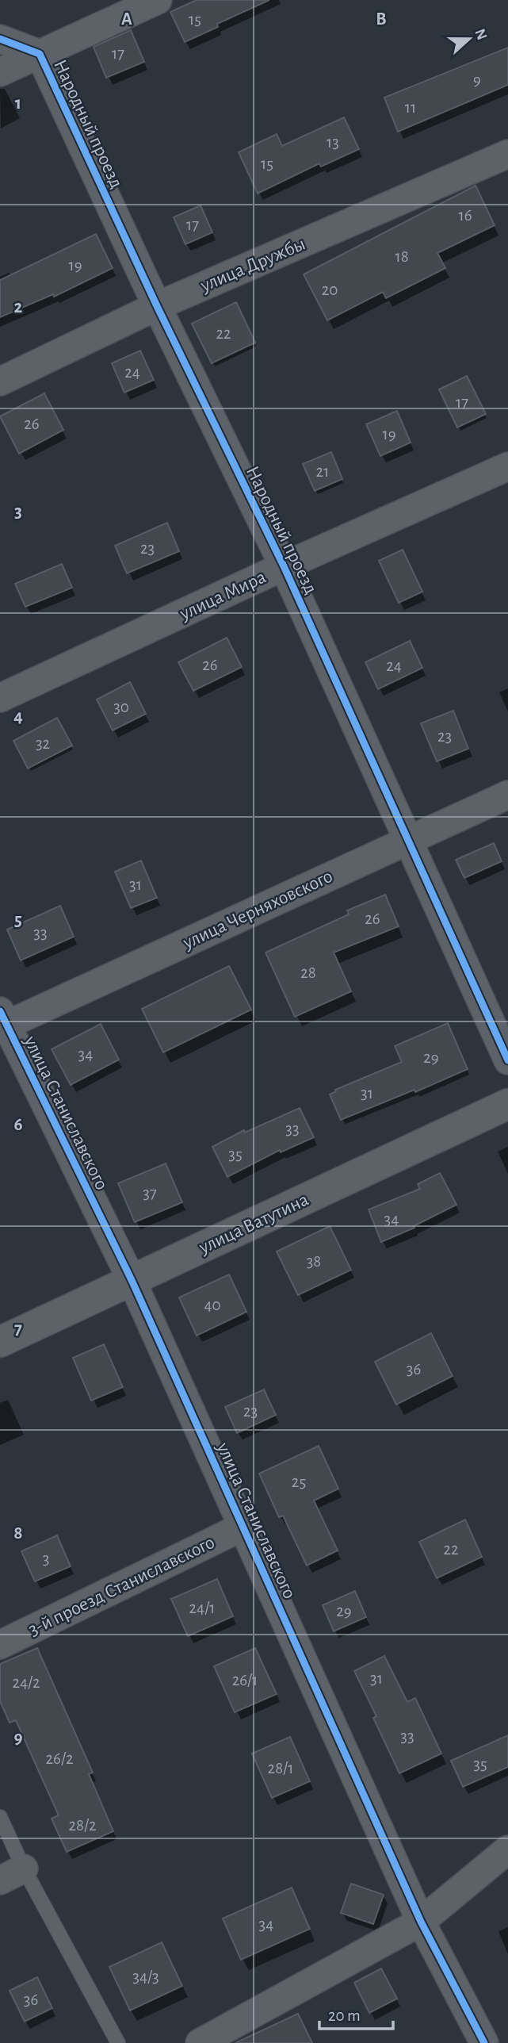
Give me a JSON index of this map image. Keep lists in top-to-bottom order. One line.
{"streets":{"street":["Народный проезд","улица Дружбы","улица Мира","улица Черняховского","улица Станиславского","улица Ватутина","3-й проезд Станиславского"]},"crossings":[["Народный проезд","улица Дружбы"],["Народный проезд","улица Мира"],["Народный проезд","улица Черняховского"],["улица Черняховского","улица Станиславского"],["улица Станиславского","улица Ватутина"],["улица Станиславского","3-й проезд Станиславского"]],"house_numbers":["15","17","9","11","13","15","16","17","18","19","20","22","24","17","26","19","21","23","26","24","30","23","32","31","26","33","28","34","29","31","33","35","37","34","38","40","36","23","25","22","3","24/1","29","31","26/1","24/2","33","26/2","35","28/1","28/2","34","34/3","36"],"scale_bar":"20 m","north":"right","grid":{"columns":["A","B"],"rows":["1","2","3","4","5","6","7","8","9"]}}
